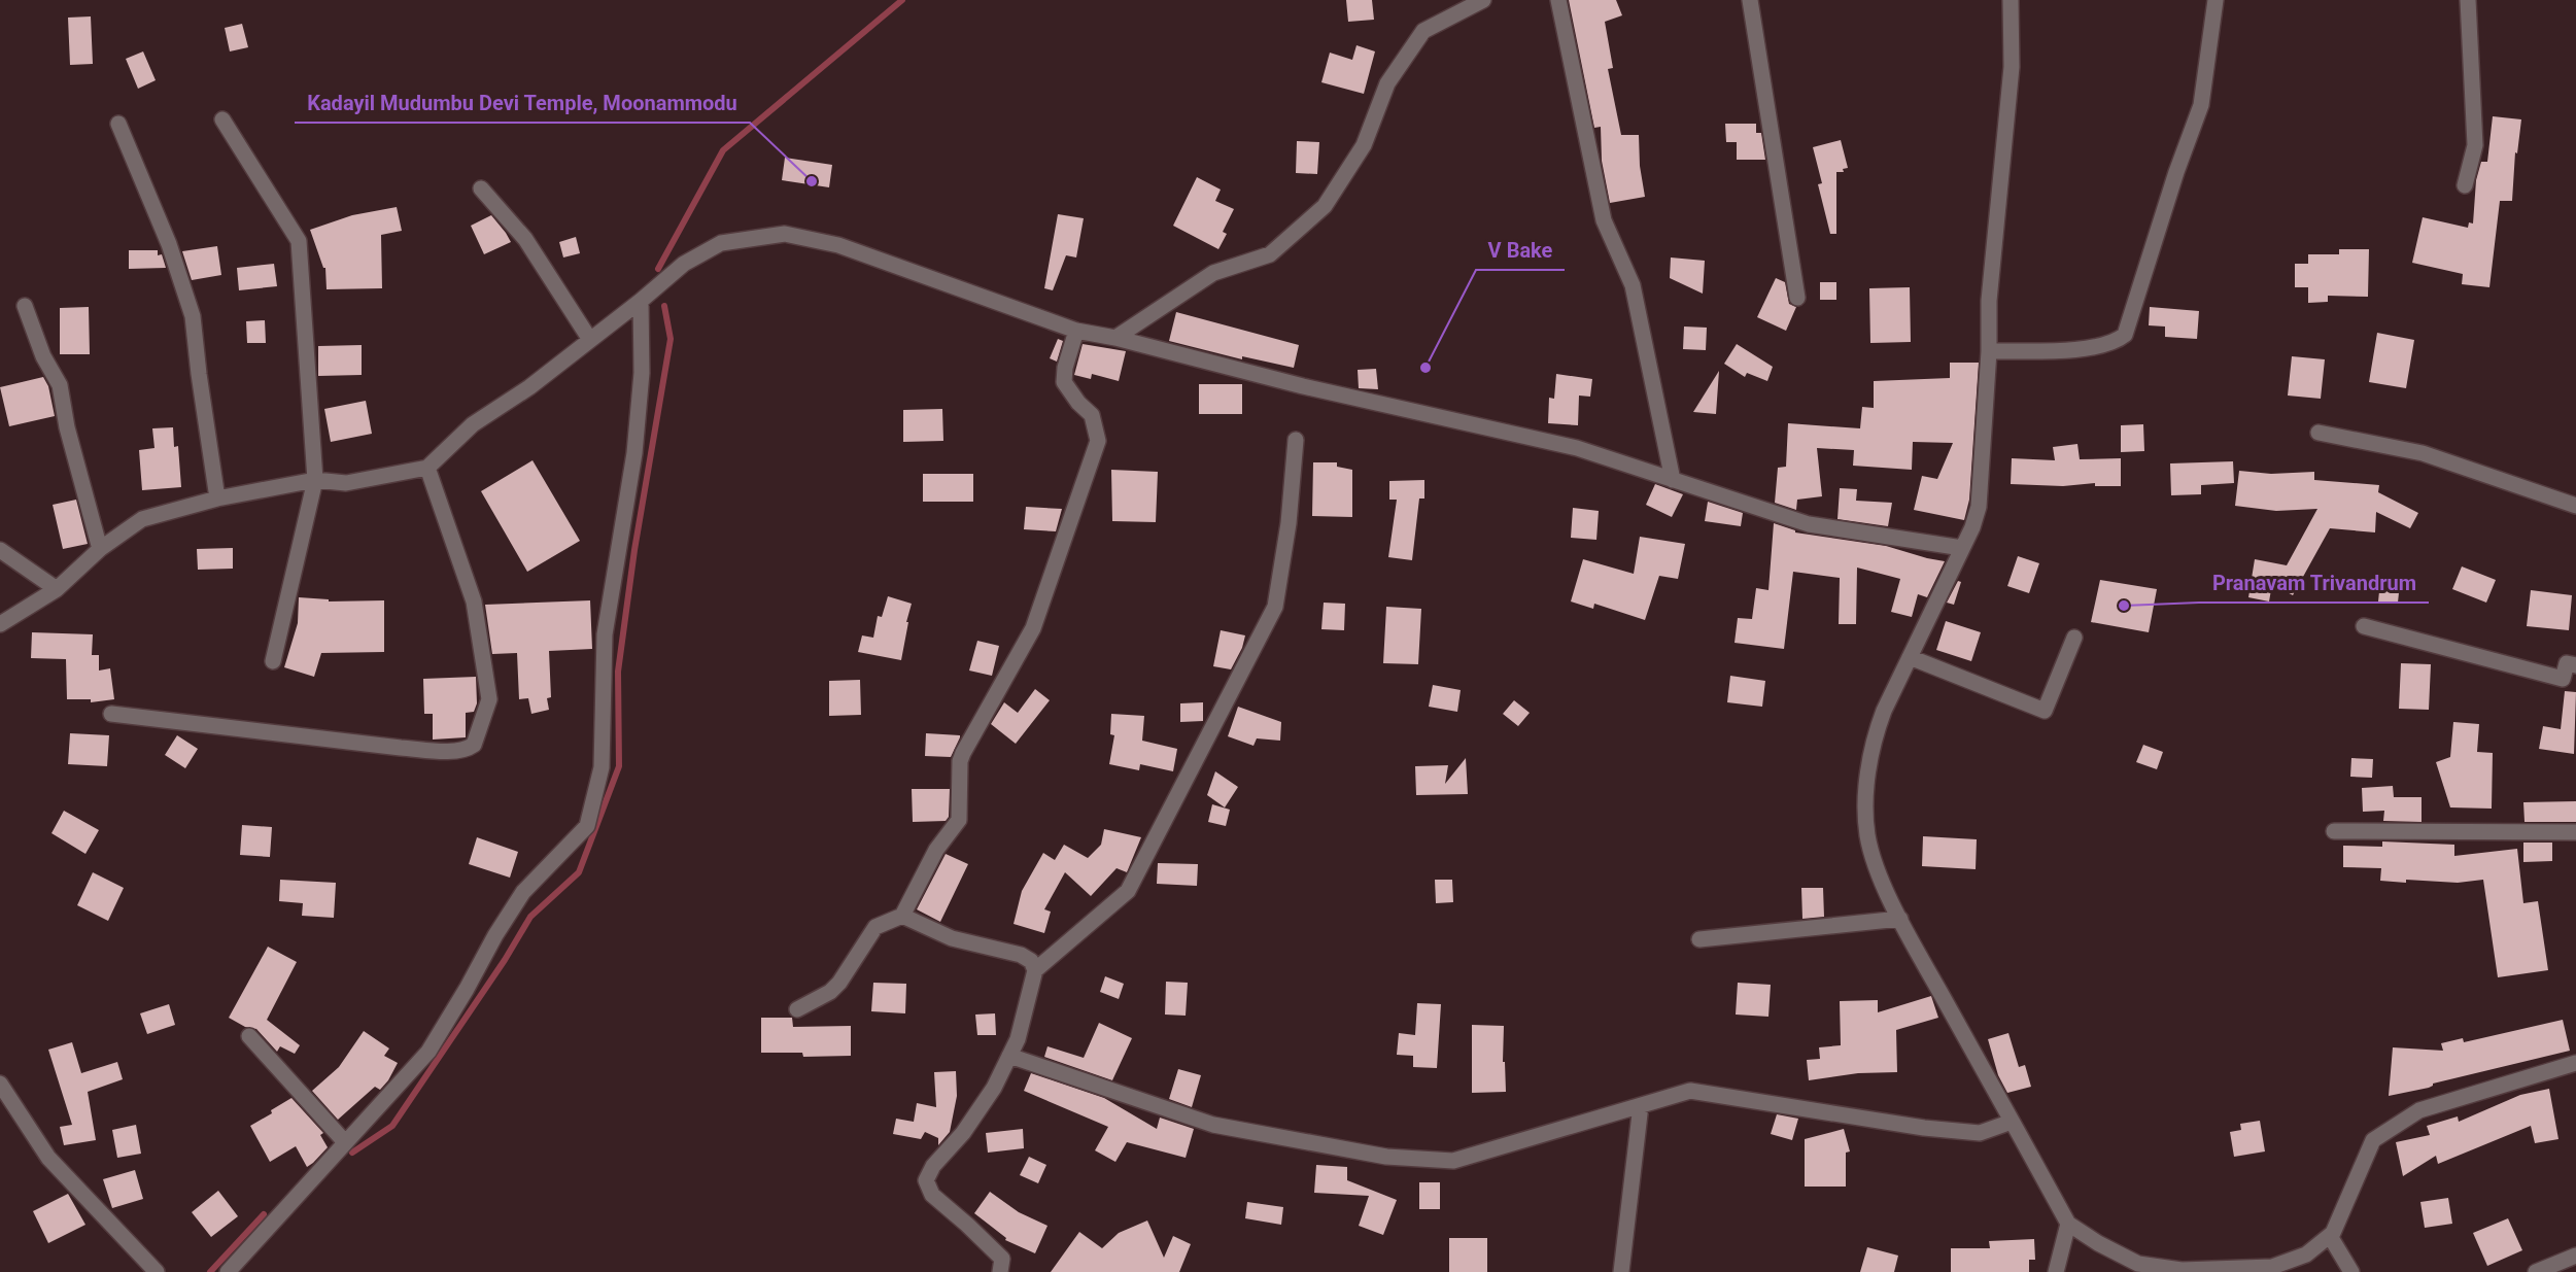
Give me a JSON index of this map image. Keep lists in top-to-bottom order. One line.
{"places":["Kadayil Mudumbu Devi Temple, Moonammodu","V Bake","Pranavam Trivandrum"]}
